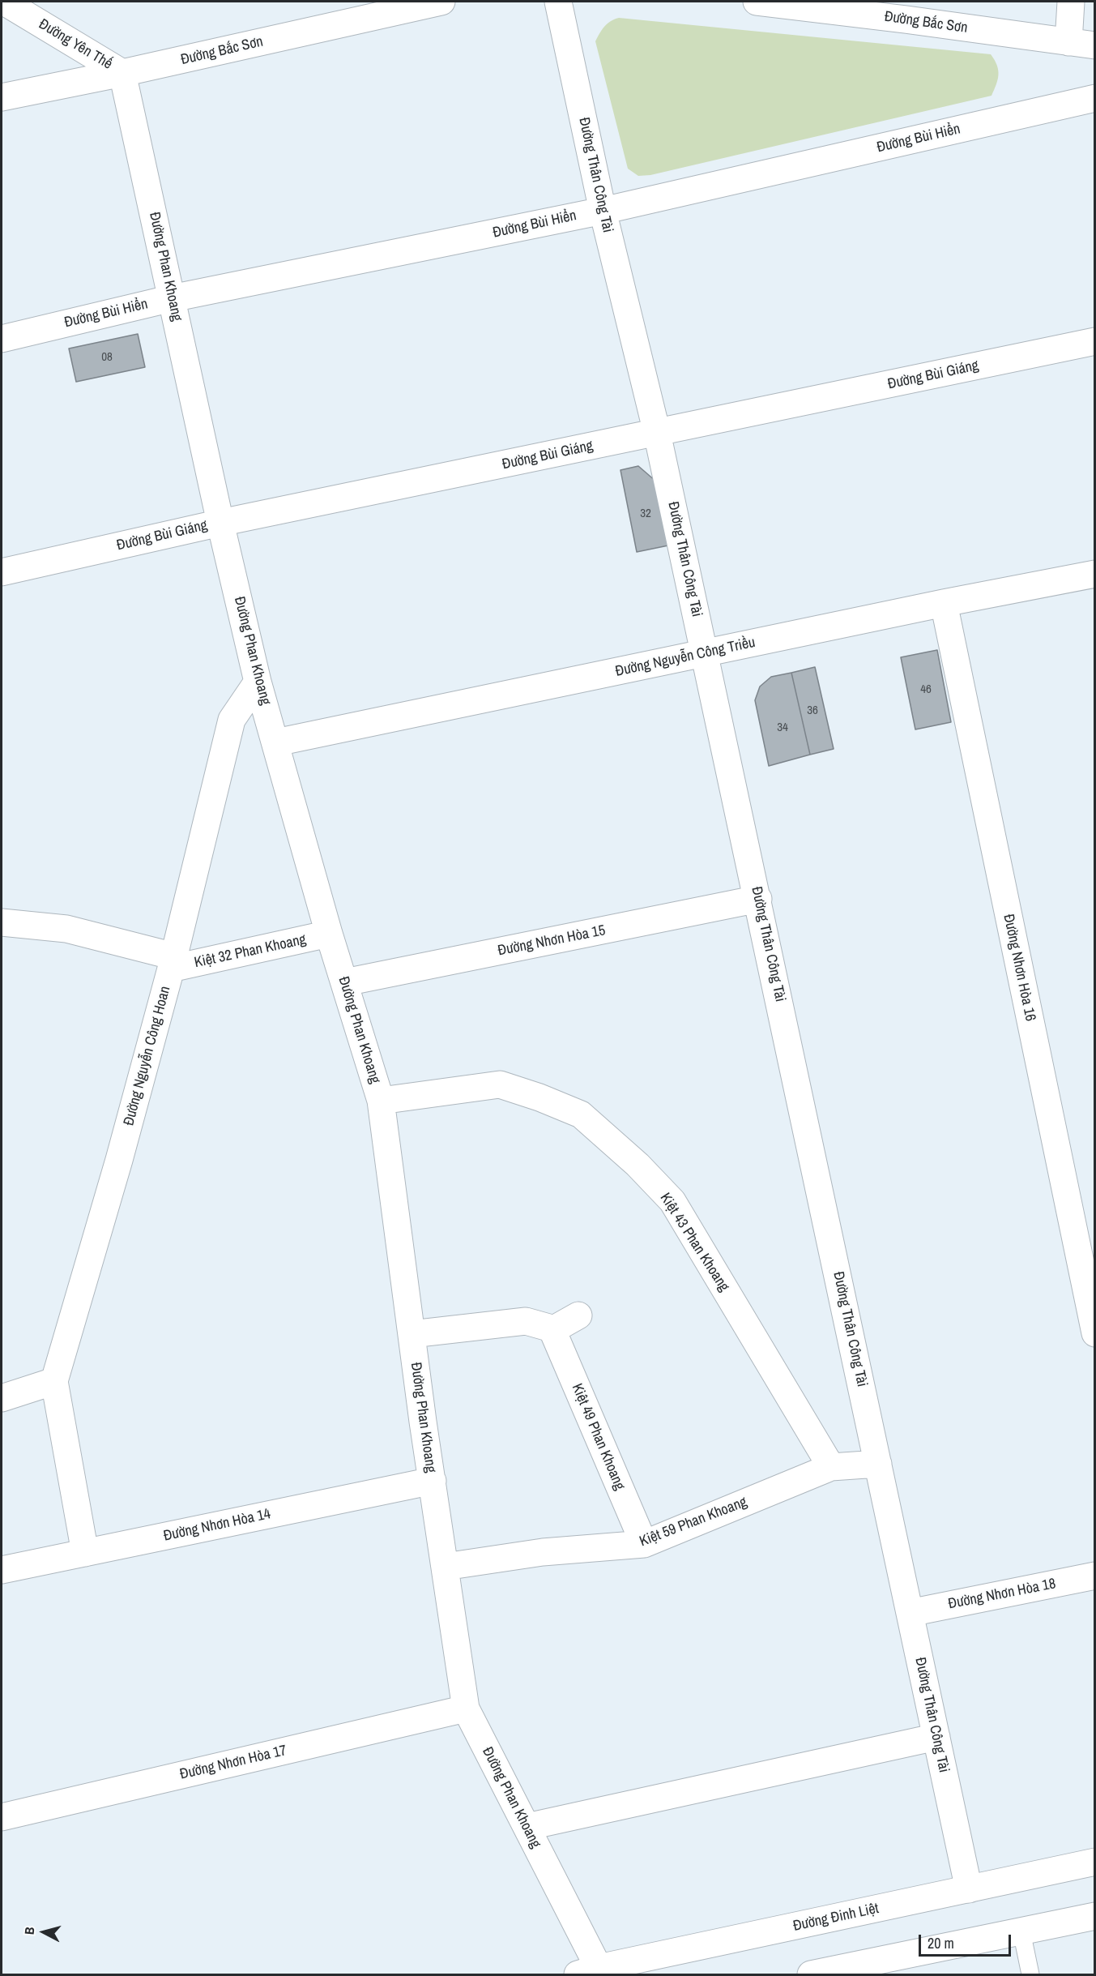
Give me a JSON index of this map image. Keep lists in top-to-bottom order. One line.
{"streets":{"street":["Đường Bắc Sơn","Đường Yên Thế","Đường Bùi Hiển","Đường Thân Công Tài","Đường Phan Khoang","Đường Bùi Giáng","Đường Nguyễn Công Triều","Đường Nhơn Hòa 15","Kiệt 32 Phan Khoang","Đường Nhơn Hòa 16","Đường Nguyễn Công Hoan","Kiệt 43 Phan Khoang","Kiệt 49 Phan Khoang","Kiệt 59 Phan Khoang","Đường Nhơn Hòa 14","Đường Nhơn Hòa 18","Đường Nhơn Hòa 17","Đường Đinh Liệt"]},"crossings":[["Đường Bắc Sơn","Đường Yên Thế"],["Đường Bắc Sơn","Đường Phan Khoang"],["Đường Yên Thế","Đường Phan Khoang"],["Đường Bùi Hiển","Đường Thân Công Tài"],["Đường Bùi Hiển","Đường Phan Khoang"],["Đường Thân Công Tài","Đường Bùi Giáng"],["Đường Thân Công Tài","Đường Nguyễn Công Triều"],["Đường Thân Công Tài","Đường Nhơn Hòa 15"],["Đường Thân Công Tài","Kiệt 59 Phan Khoang"],["Đường Thân Công Tài","Đường Nhơn Hòa 18"],["Đường Thân Công Tài","Đường Đinh Liệt"],["Đường Phan Khoang","Đường Bùi Giáng"],["Đường Phan Khoang","Đường Nguyễn Công Triều"],["Đường Phan Khoang","Đường Nhơn Hòa 15"],["Đường Phan Khoang","Kiệt 32 Phan Khoang"],["Đường Phan Khoang","Đường Nguyễn Công Hoan"],["Đường Phan Khoang","Kiệt 43 Phan Khoang"],["Đường Phan Khoang","Kiệt 59 Phan Khoang"],["Đường Phan Khoang","Đường Nhơn Hòa 14"],["Đường Phan Khoang","Đường Nhơn Hòa 17"],["Đường Phan Khoang","Đường Đinh Liệt"],["Đường Nguyễn Công Triều","Đường Nhơn Hòa 16"],["Kiệt 32 Phan Khoang","Đường Nguyễn Công Hoan"],["Kiệt 43 Phan Khoang","Kiệt 59 Phan Khoang"],["Kiệt 49 Phan Khoang","Kiệt 59 Phan Khoang"]],"house_numbers":["08","32","46","36","34"],"scale_bar":"20 m","north":"left"}
